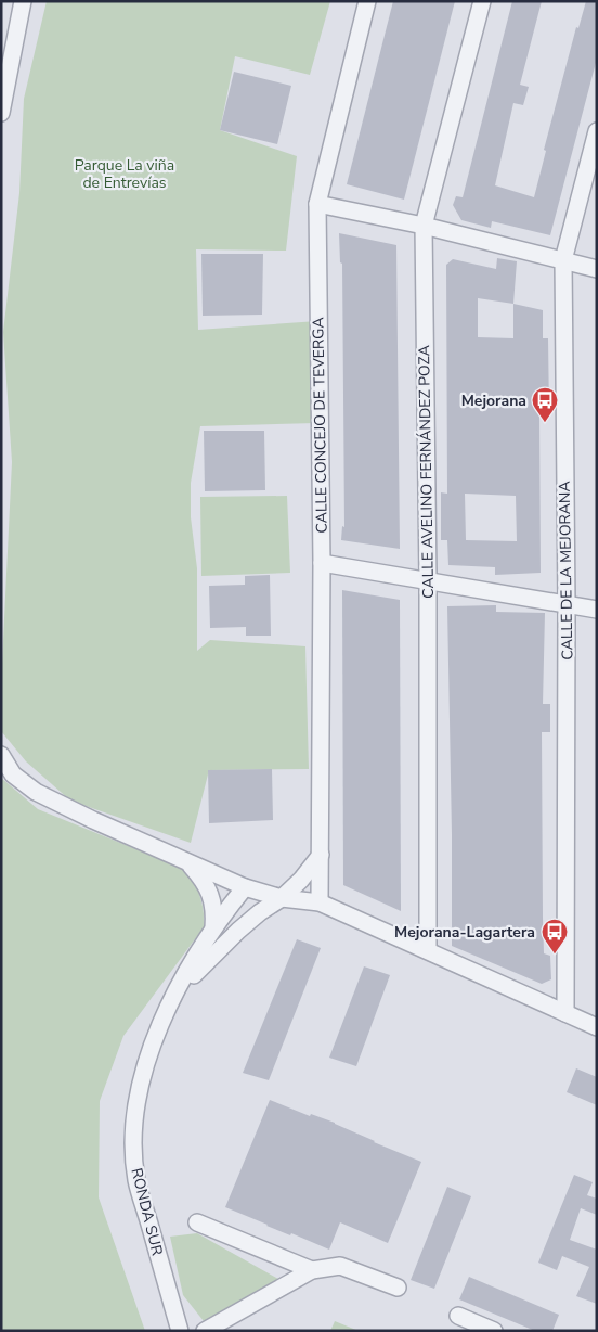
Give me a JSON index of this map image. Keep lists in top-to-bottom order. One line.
{"streets":{"street":["CALLE CONCEJO DE TEVERGA","CALLE AVELINO FERNÁNDEZ POZA","CALLE DE LA MEJORANA","RONDA SUR"]},"parks":["Parque La viña de Entrevías"],"places":{"bus stop":["Mejorana","Mejorana-Lagartera"]}}
